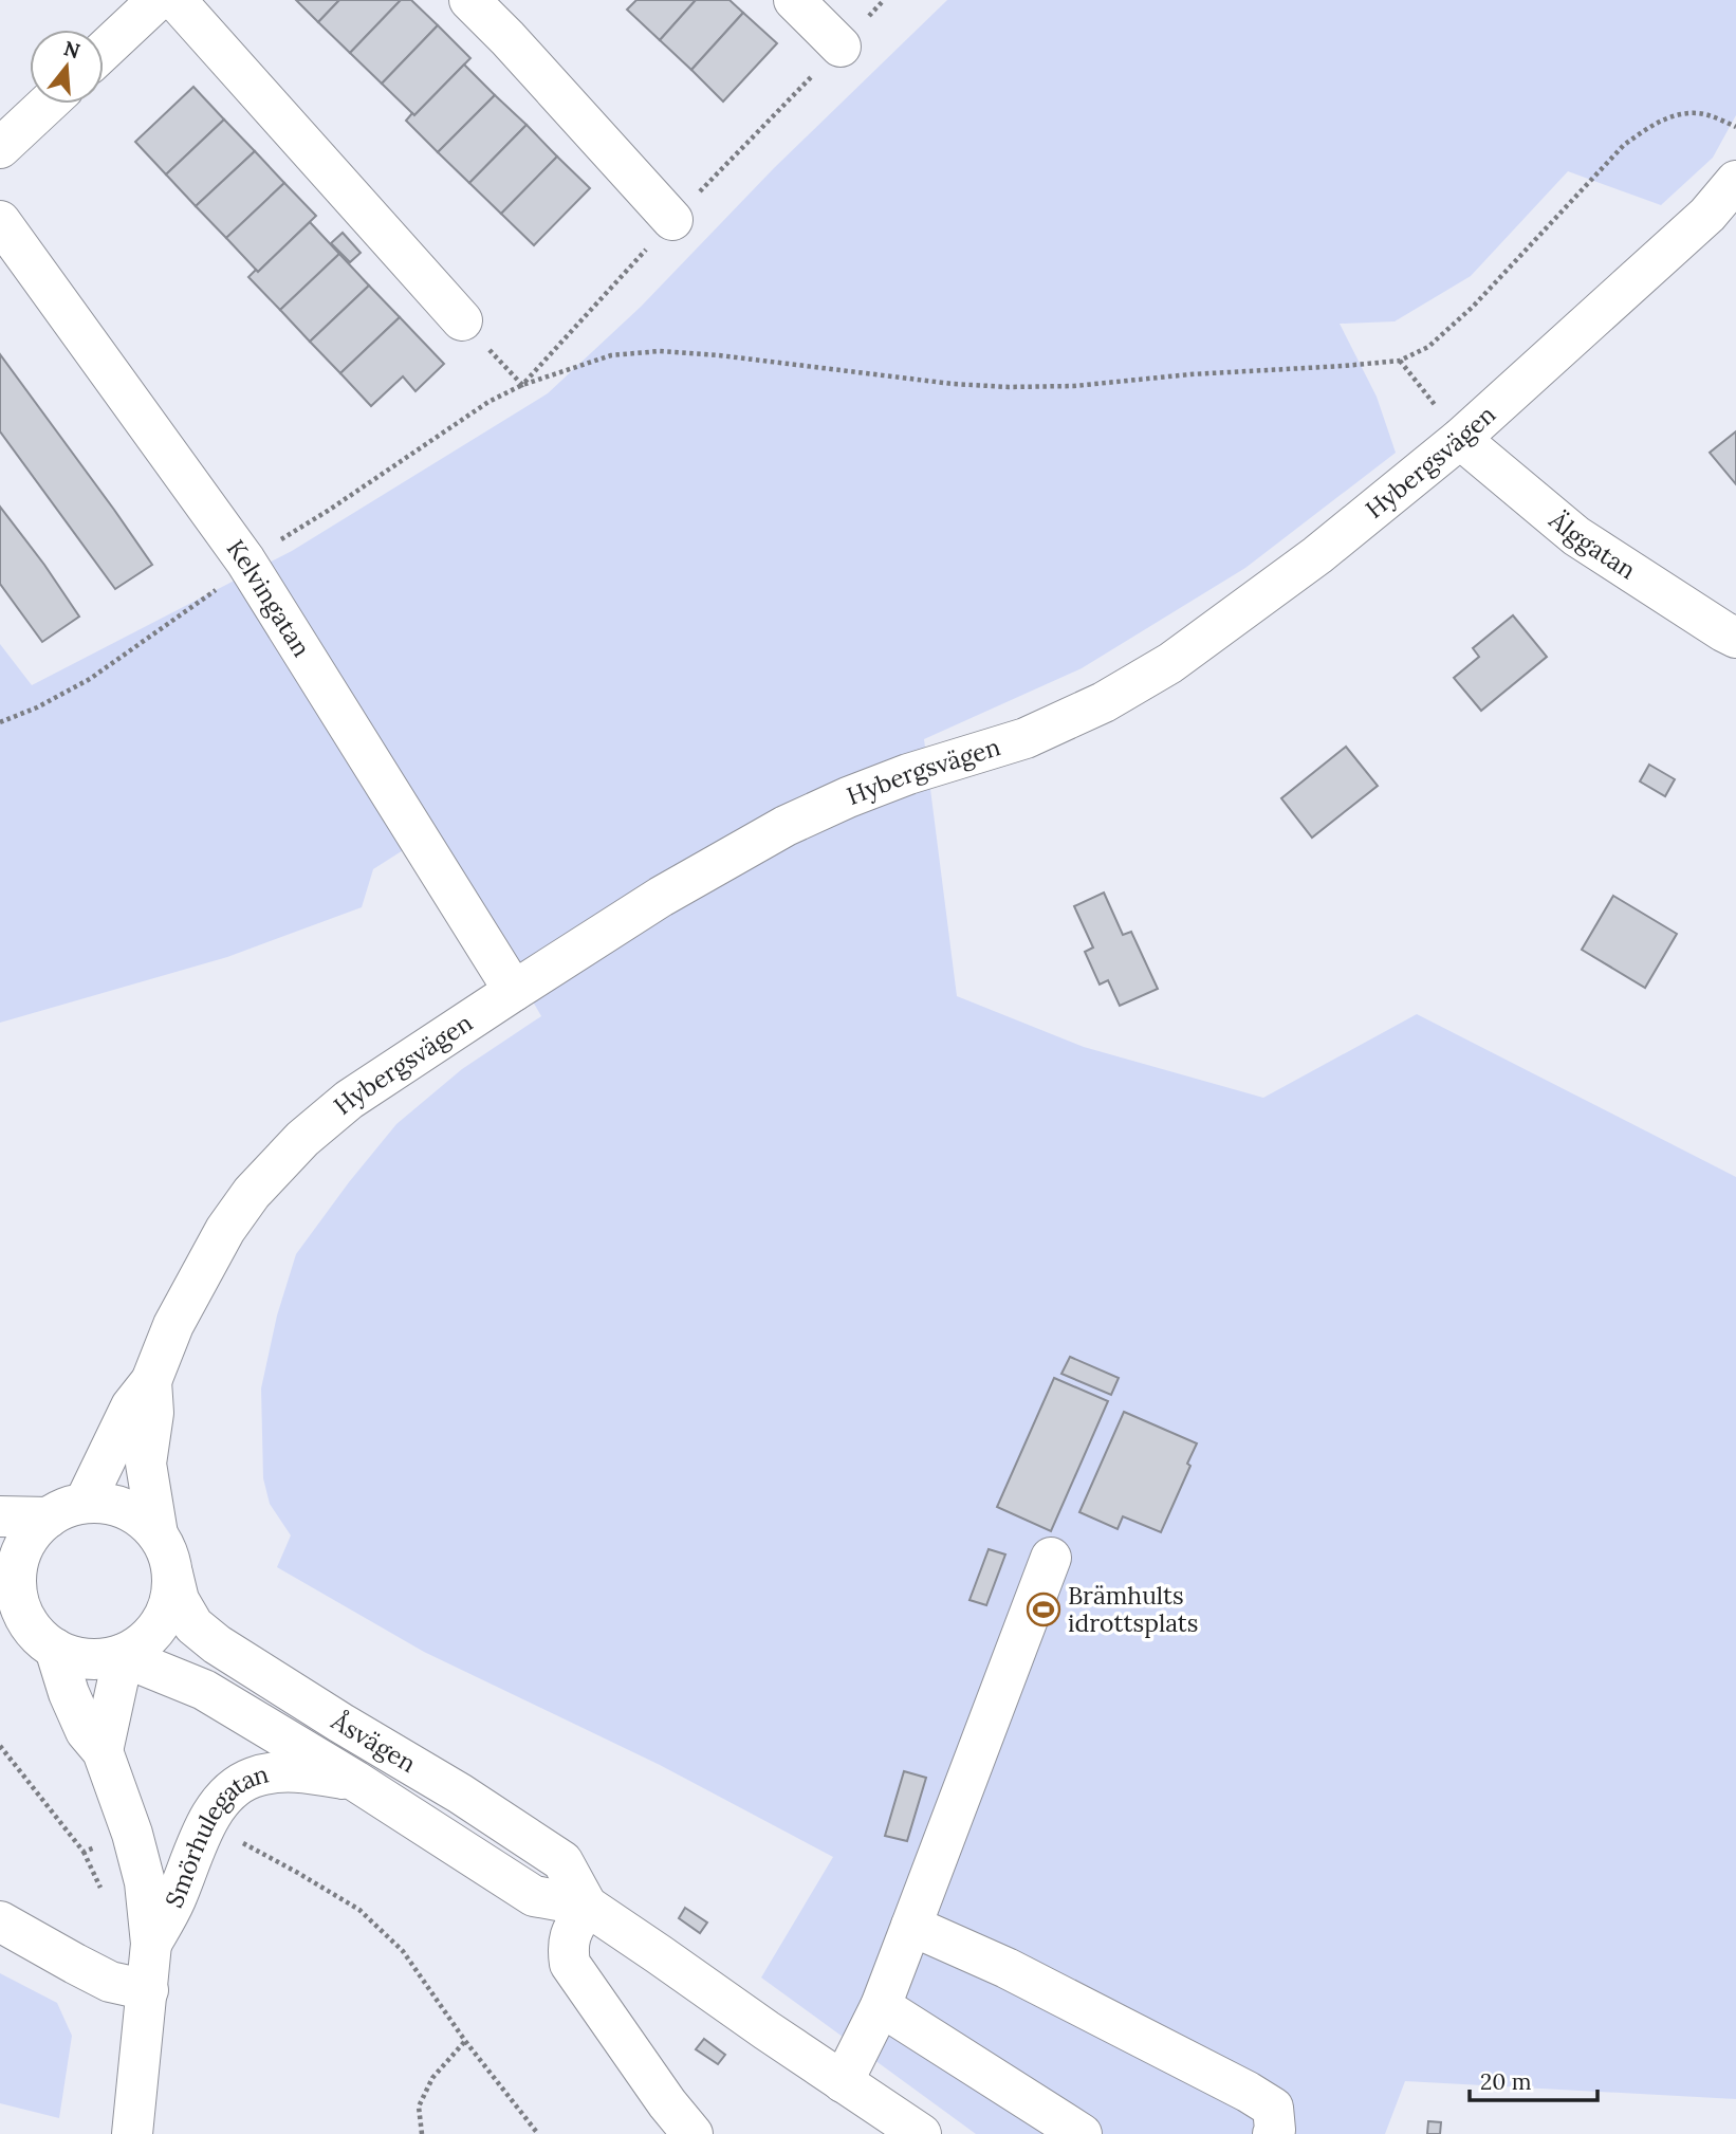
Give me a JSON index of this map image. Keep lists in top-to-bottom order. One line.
{"streets":{"street":["Hybergsvägen","Älggatan","Kelvingatan","Åsvägen","Smörhulegatan"]},"crossings":[["Hybergsvägen","Älggatan"],["Hybergsvägen","Kelvingatan"],["Hybergsvägen","Åsvägen"],["Hybergsvägen","Smörhulegatan"],["Åsvägen","Smörhulegatan"]],"places":{"sports":["Brämhults idrottsplats"]},"scale_bar":"20 m","north":"top"}
